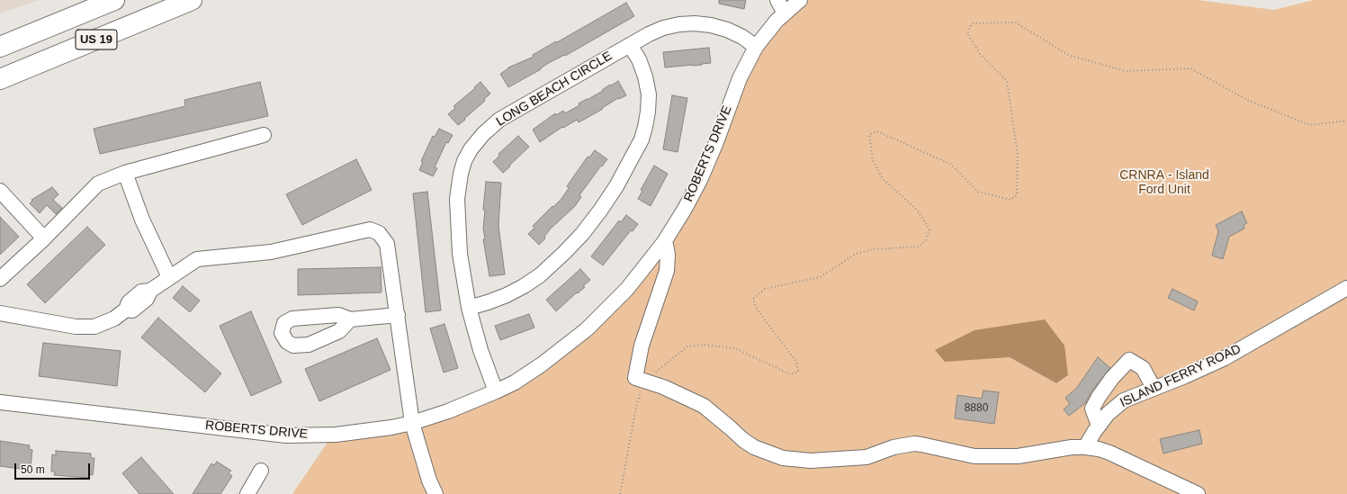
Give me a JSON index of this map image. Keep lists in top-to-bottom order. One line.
{"streets":{"highway":["US 19"],"street":["LONG BEACH CIRCLE","ROBERTS DRIVE","ISLAND FERRY ROAD"]},"crossings":[["LONG BEACH CIRCLE","ROBERTS DRIVE"]],"parks":["CRNRA - Island Ford Unit"],"house_numbers":["8880"],"scale_bar":"50 m"}
